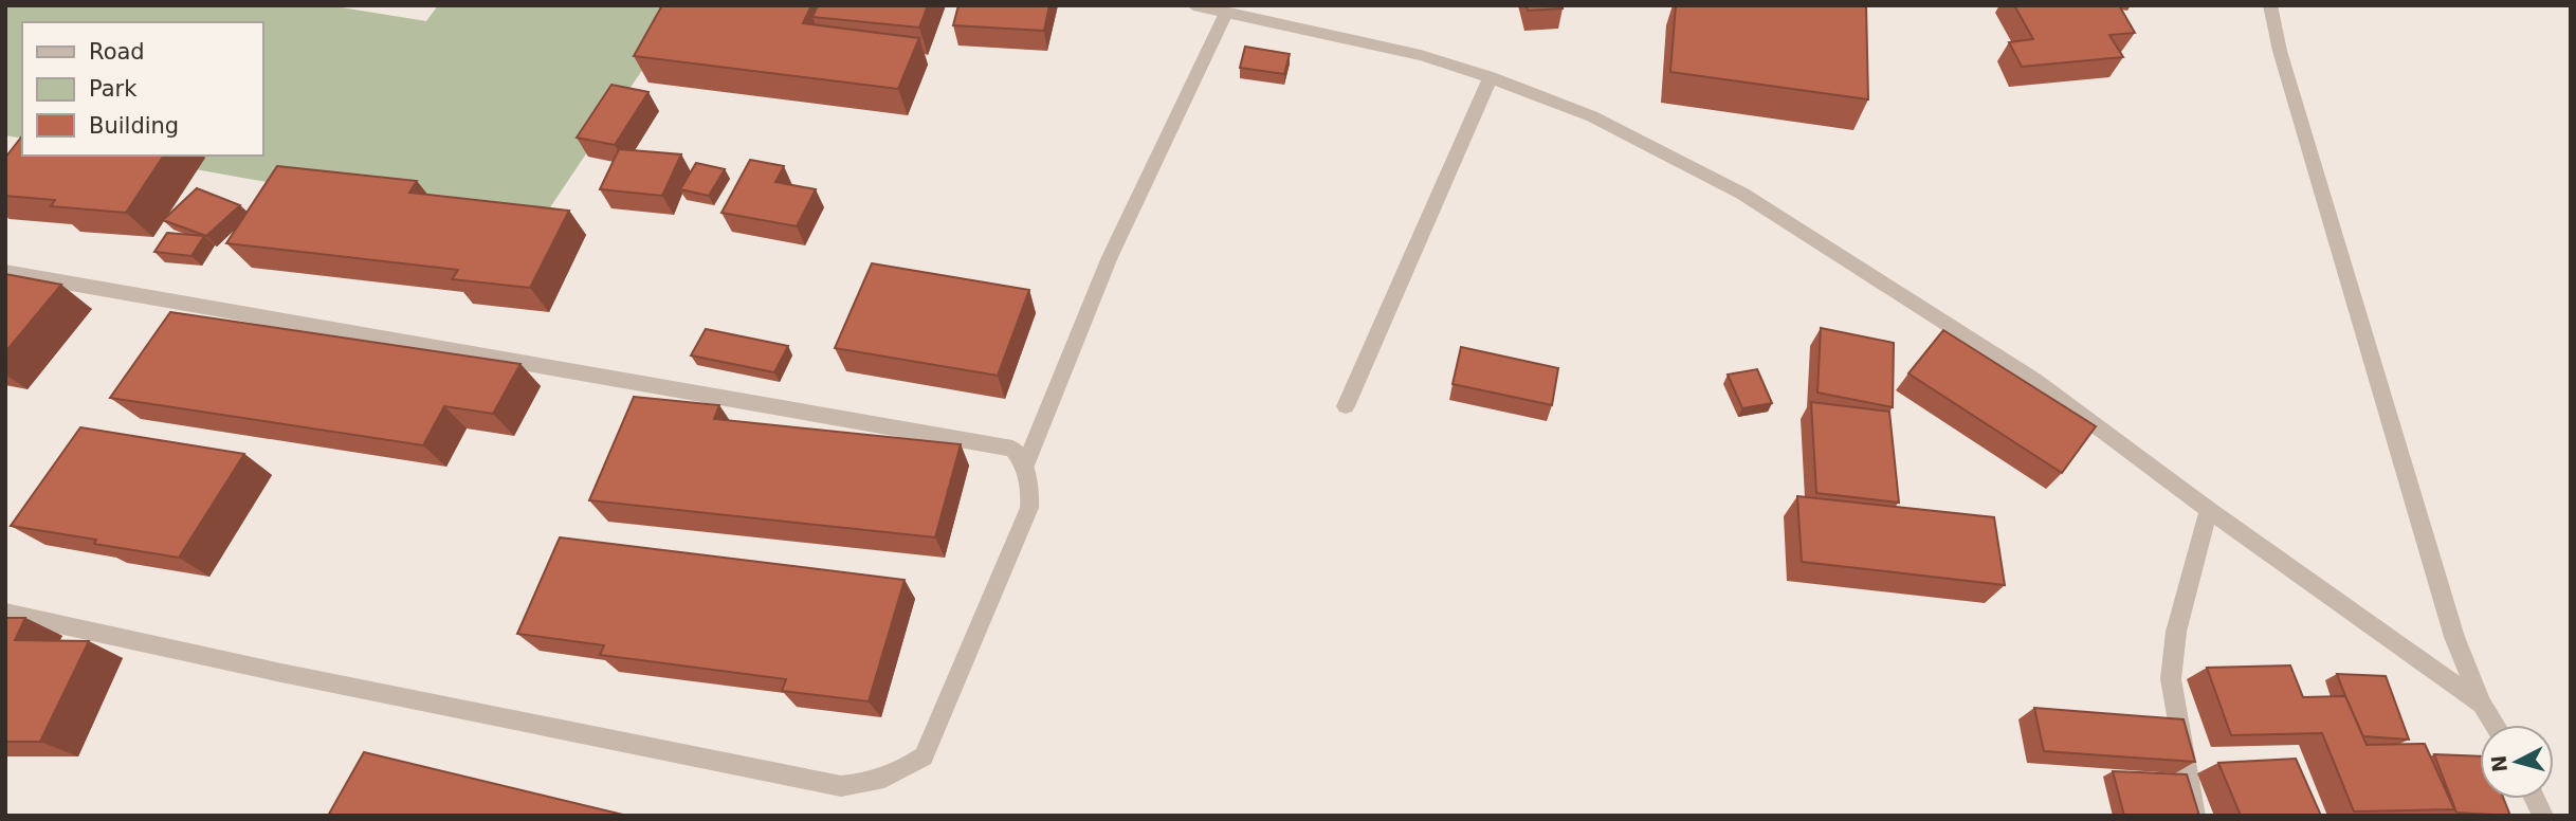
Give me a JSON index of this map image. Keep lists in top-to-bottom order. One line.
{"legend":["Road","Park","Building"],"north":"left"}
